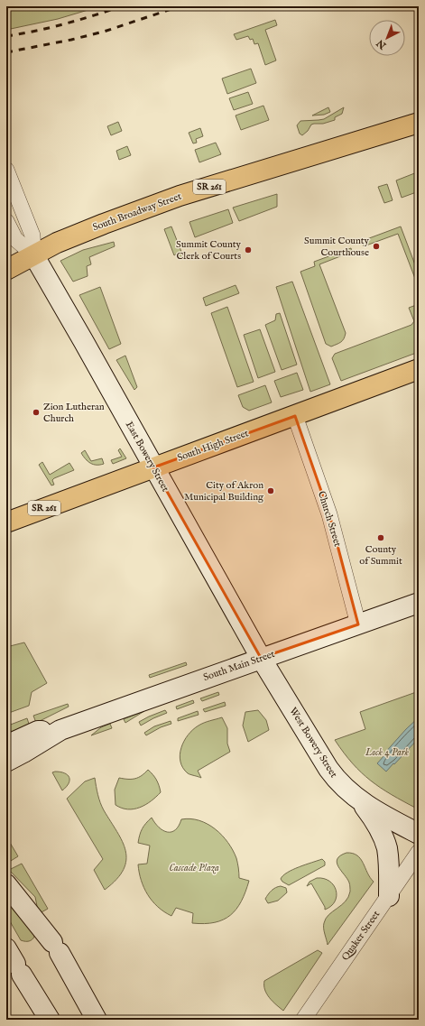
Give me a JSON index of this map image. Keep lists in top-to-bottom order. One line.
{"streets":{"main road":["SR 261","South Broadway Street","South High Street"],"street":["East Bowery Street","Church Street","South Main Street","West Bowery Street","Quaker Street"]},"crossings":[["South Broadway Street","East Bowery Street"],["South High Street","East Bowery Street"],["South High Street","Church Street"],["East Bowery Street","South Main Street"],["East Bowery Street","West Bowery Street"],["Church Street","South Main Street"],["South Main Street","West Bowery Street"]],"parks":["Lock 4 Park","Cascade Plaza"],"places":["Summit County Courthouse","Summit County Clerk of Courts","Zion Lutheran Church","City of Akron Municipal Building","County of Summit"],"north":"bottom left"}
